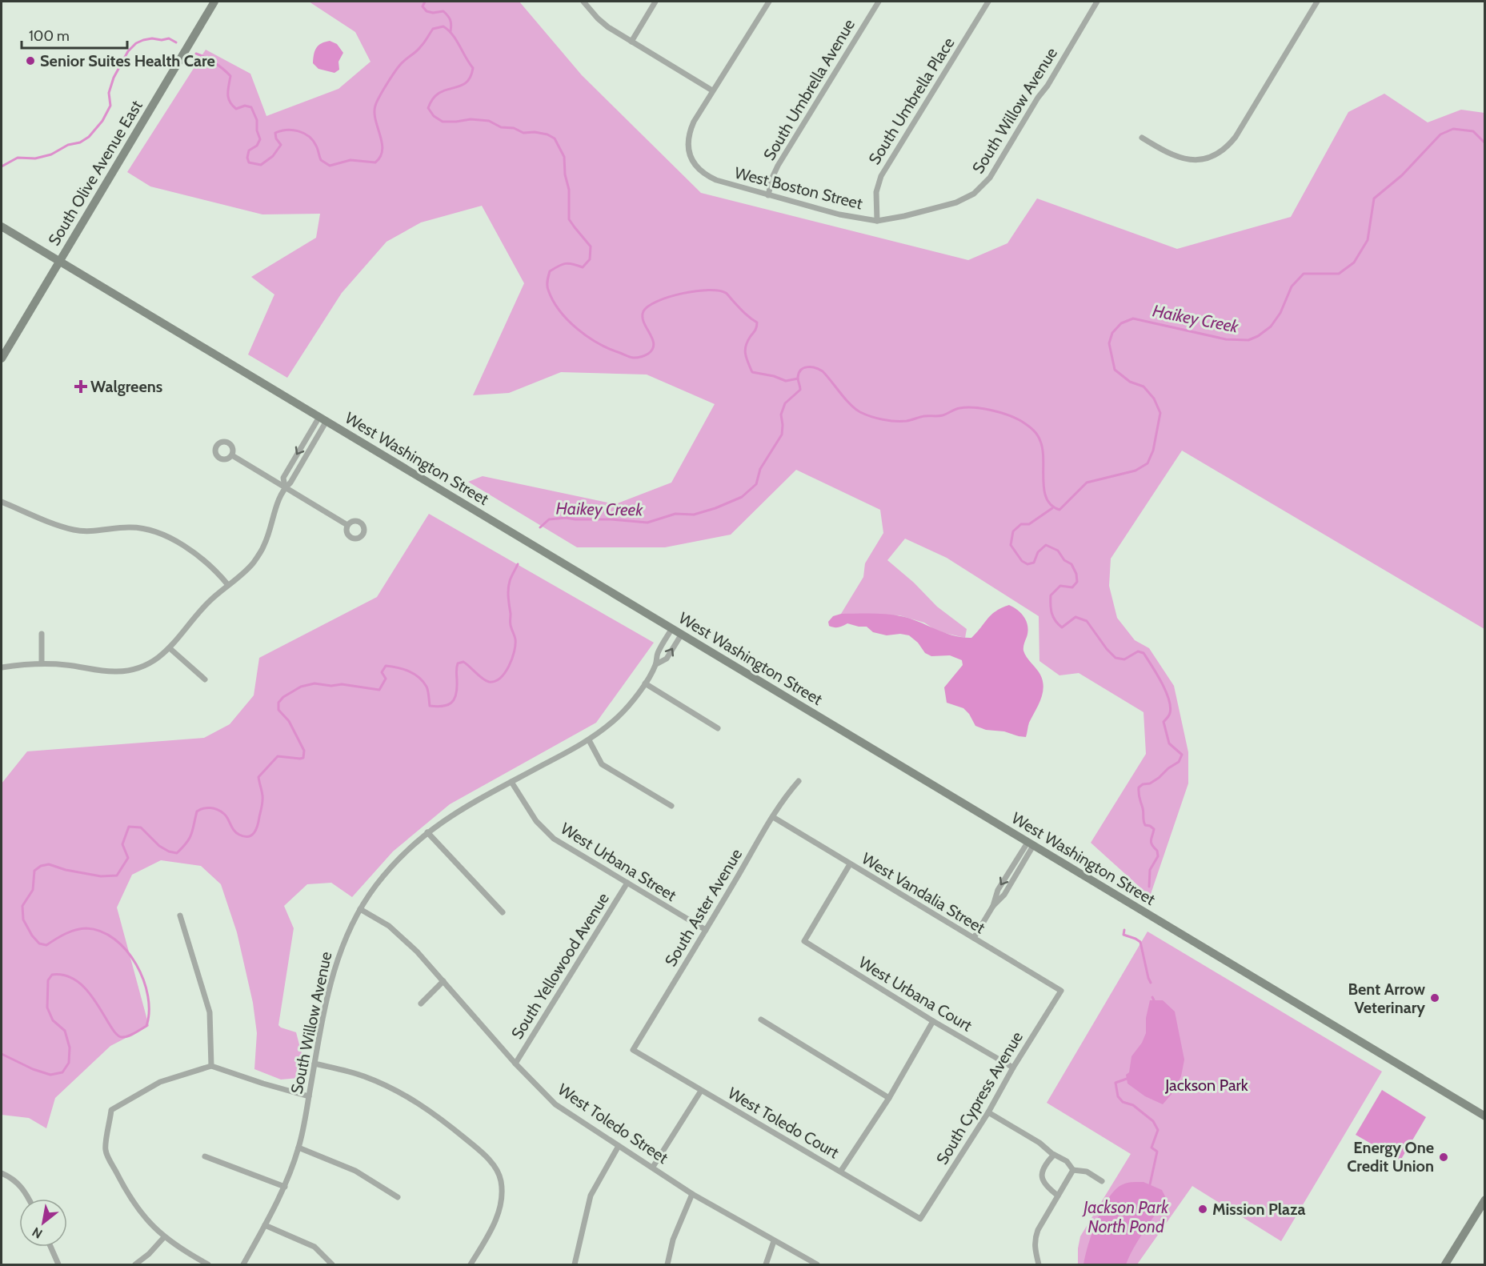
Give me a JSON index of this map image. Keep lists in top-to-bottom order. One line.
{"streets":{"main road":["South Olive Avenue East","West Washington Street"],"street":["South Umbrella Avenue","South Umbrella Place","South Willow Avenue","West Boston Street","West Urbana Street","West Vandalia Street","South Aster Avenue","South Yellowood Avenue","West Urbana Court","South Cypress Avenue","West Toledo Court","West Toledo Street"]},"crossings":[["South Umbrella Avenue","West Boston Street"],["South Umbrella Place","South Willow Avenue"],["South Umbrella Place","West Boston Street"],["South Willow Avenue","West Boston Street"],["South Willow Avenue","West Washington Street"],["South Willow Avenue","West Urbana Street"],["South Willow Avenue","West Toledo Street"],["South Olive Avenue East","West Washington Street"],["West Urbana Street","South Aster Avenue"],["West Urbana Street","South Yellowood Avenue"],["West Vandalia Street","South Aster Avenue"],["West Vandalia Street","West Urbana Court"],["West Vandalia Street","South Cypress Avenue"],["South Aster Avenue","West Toledo Court"],["South Yellowood Avenue","West Toledo Street"],["West Urbana Court","South Cypress Avenue"],["South Cypress Avenue","West Toledo Court"]],"water":["Haikey Creek","Jackson Park North Pond"],"parks":["Jackson Park"],"places":{"other":["Senior Suites Health Care","Bent Arrow Veterinary","Energy One Credit Union","Mission Plaza"],"health":["Walgreens"]},"scale_bar":"100 m","north":"bottom left"}
